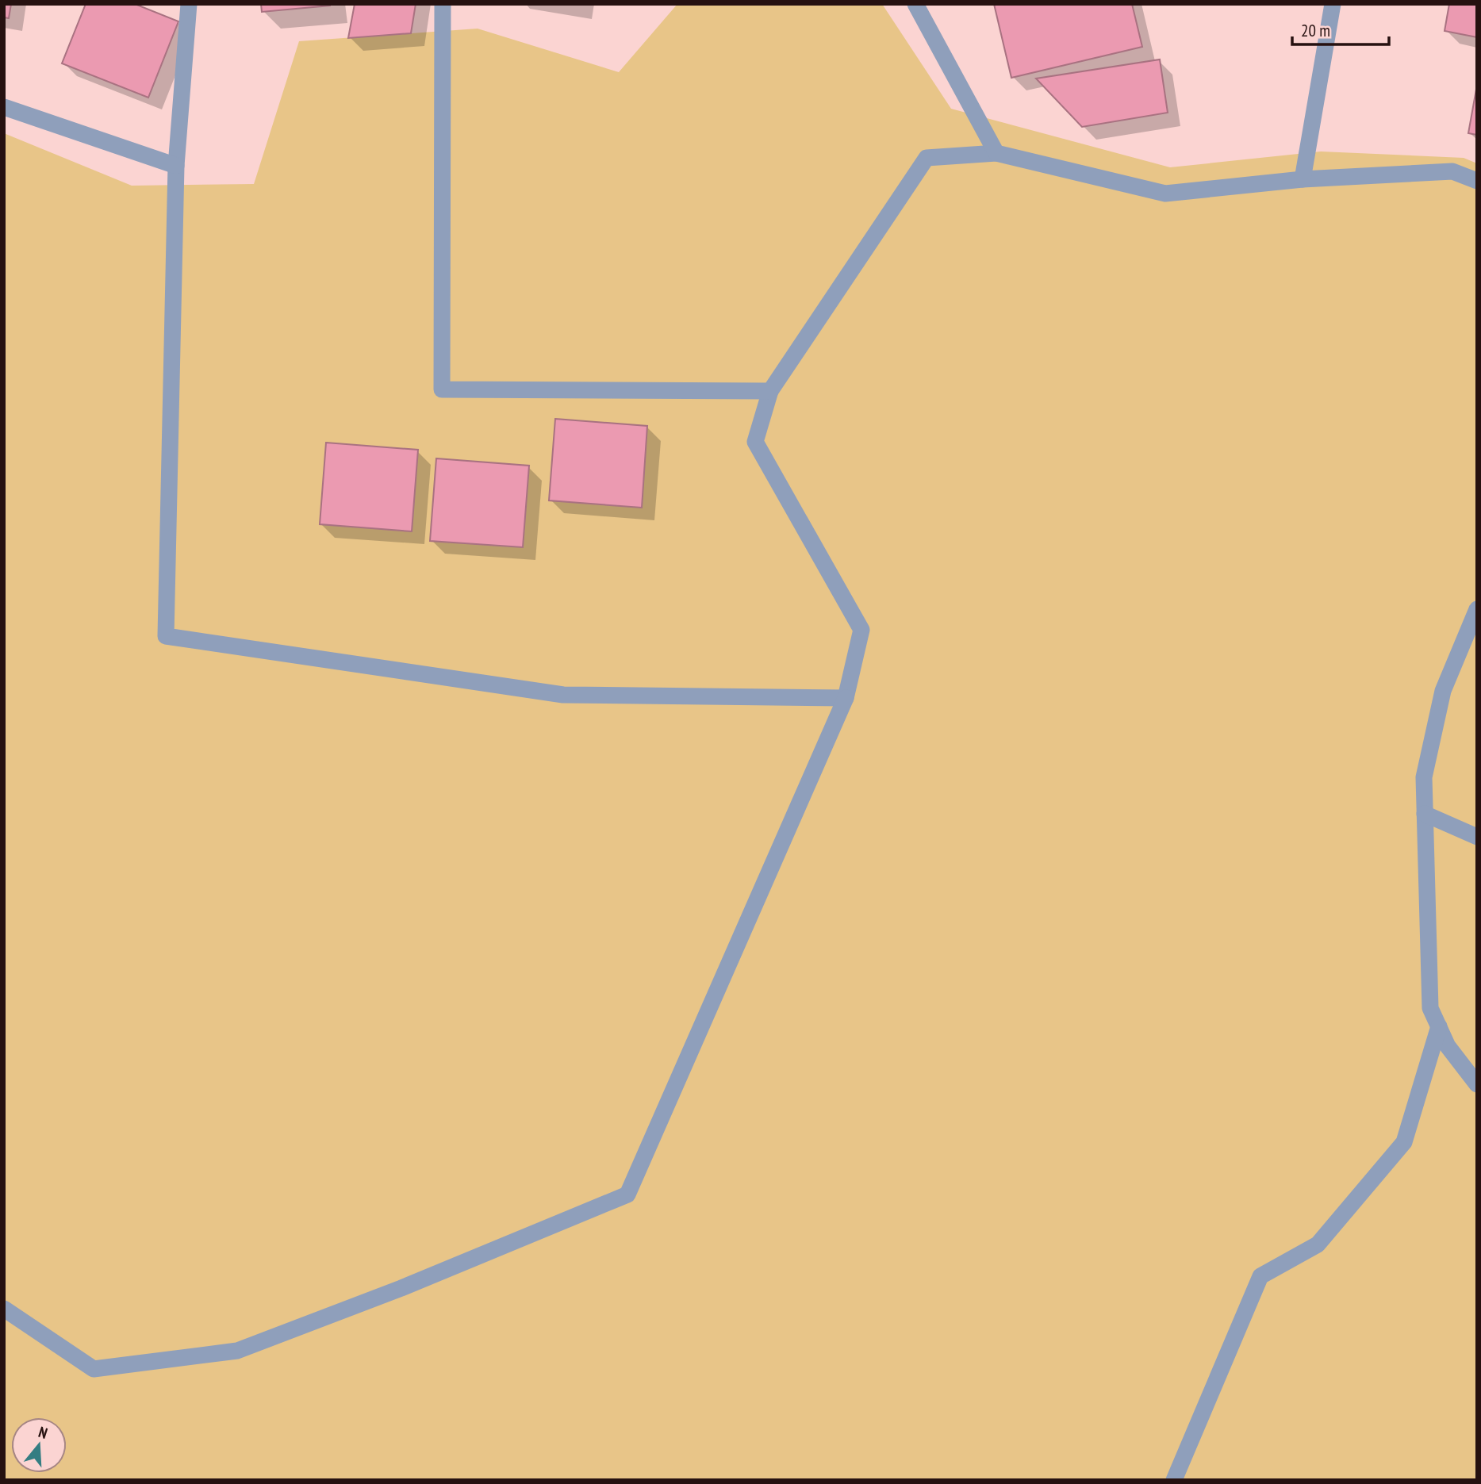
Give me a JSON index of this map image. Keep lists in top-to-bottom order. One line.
{"scale_bar":"20 m","north":"top"}
